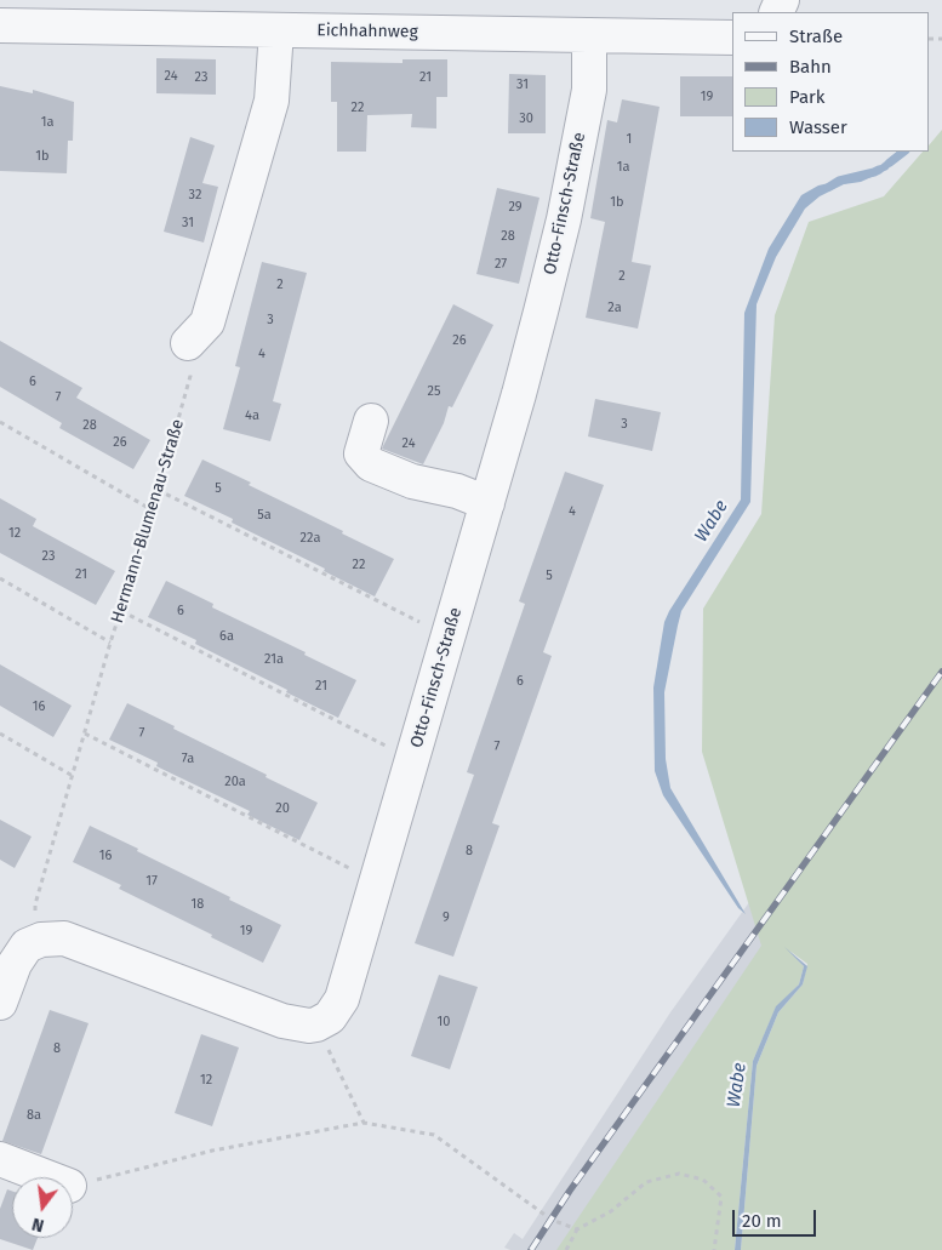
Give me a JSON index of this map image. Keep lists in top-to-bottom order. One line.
{"streets":{"street":["Eichhahnweg","Otto-Finsch-Straße"],"path":["Hermann-Blumenau-Straße"]},"crossings":[["Eichhahnweg","Otto-Finsch-Straße"]],"water":["Wabe"],"house_numbers":["24","23","21","31","19","22","30","1a","1","1b","1a","32","1b","29","31","28","27","2","2","2a","3","26","4","6","25","7","4a","3","28","26","24","5","4","5a","12","22a","23","22","21","5","6","6a","21a","6","21","16","7","7","7a","20a","20","8","16","17","18","9","19","10","8","12","8a"],"legend":["Straße","Bahn","Park","Wasser"],"scale_bar":"20 m","north":"bottom"}
